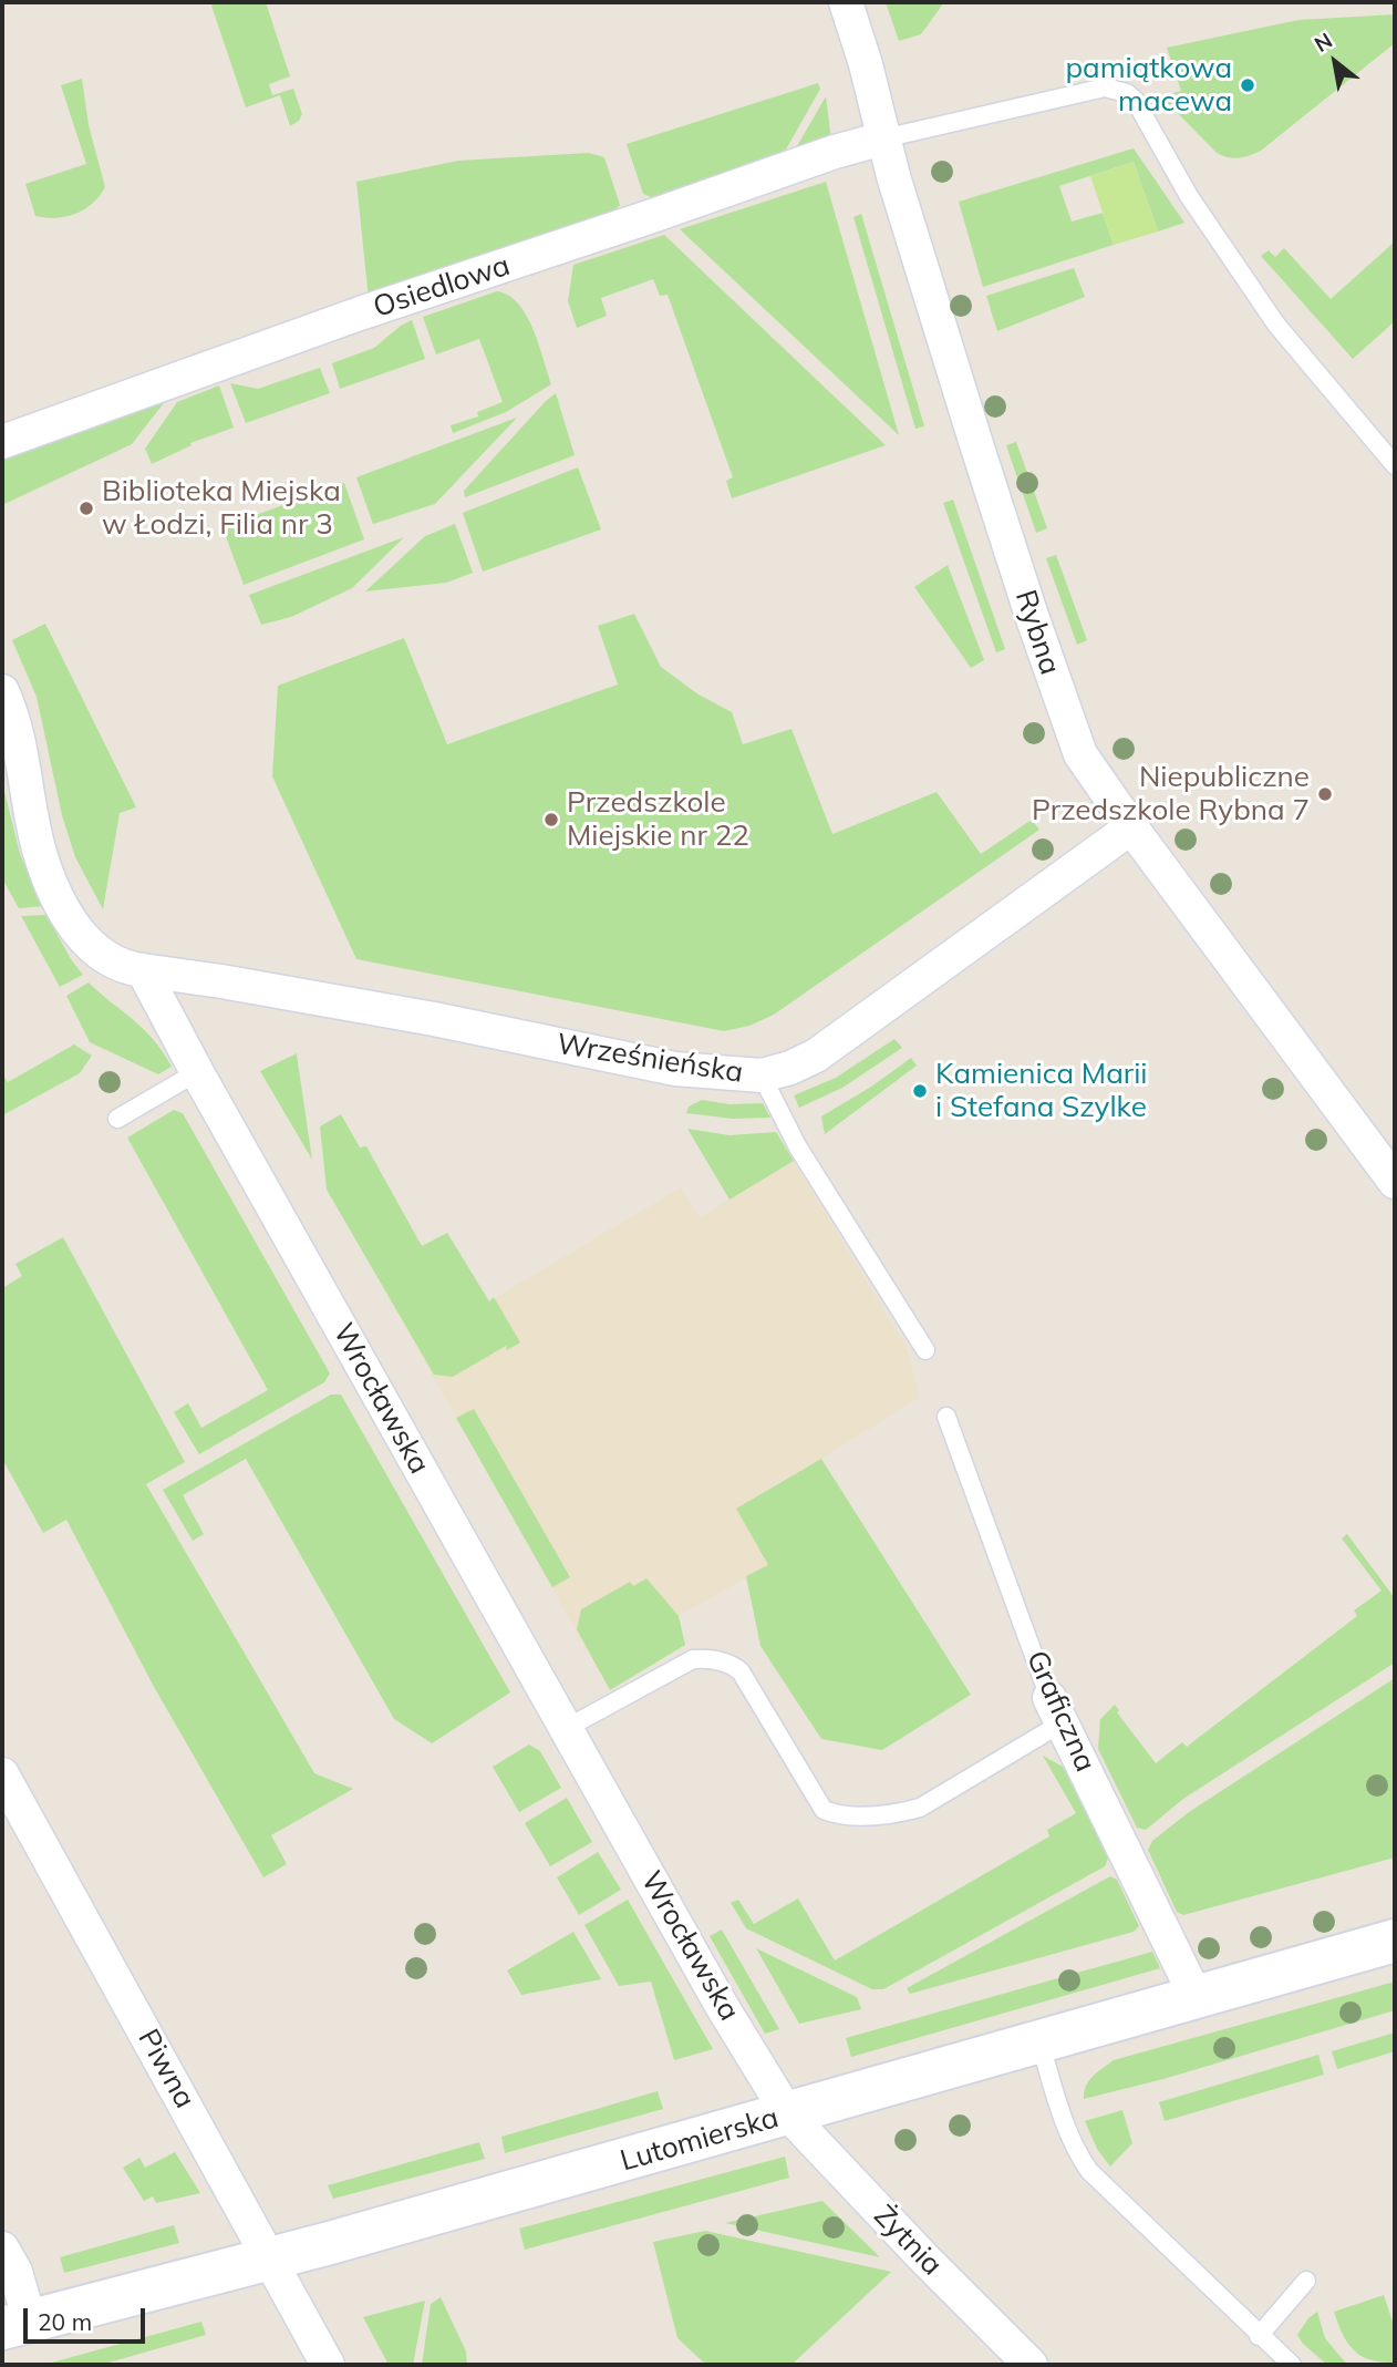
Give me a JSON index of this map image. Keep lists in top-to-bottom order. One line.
{"streets":{"main road":["Lutomierska"],"street":["Osiedlowa","Rybna","Wrześnieńska","Wrocławska","Graficzna","Piwna","Żytnia"]},"crossings":[["Osiedlowa","Rybna"],["Rybna","Wrześnieńska"],["Wrześnieńska","Wrocławska"],["Wrocławska","Lutomierska"],["Wrocławska","Żytnia"],["Graficzna","Lutomierska"],["Piwna","Lutomierska"],["Lutomierska","Żytnia"]],"places":["pamiątkowa macewa","Biblioteka Miejska w Łodzi, Filia nr 3","Niepubliczne Przedszkole Rybna 7","Przedszkole Miejskie nr 22","Kamienica Marii i Stefana Szylke"],"scale_bar":"20 m","north":"top left"}
